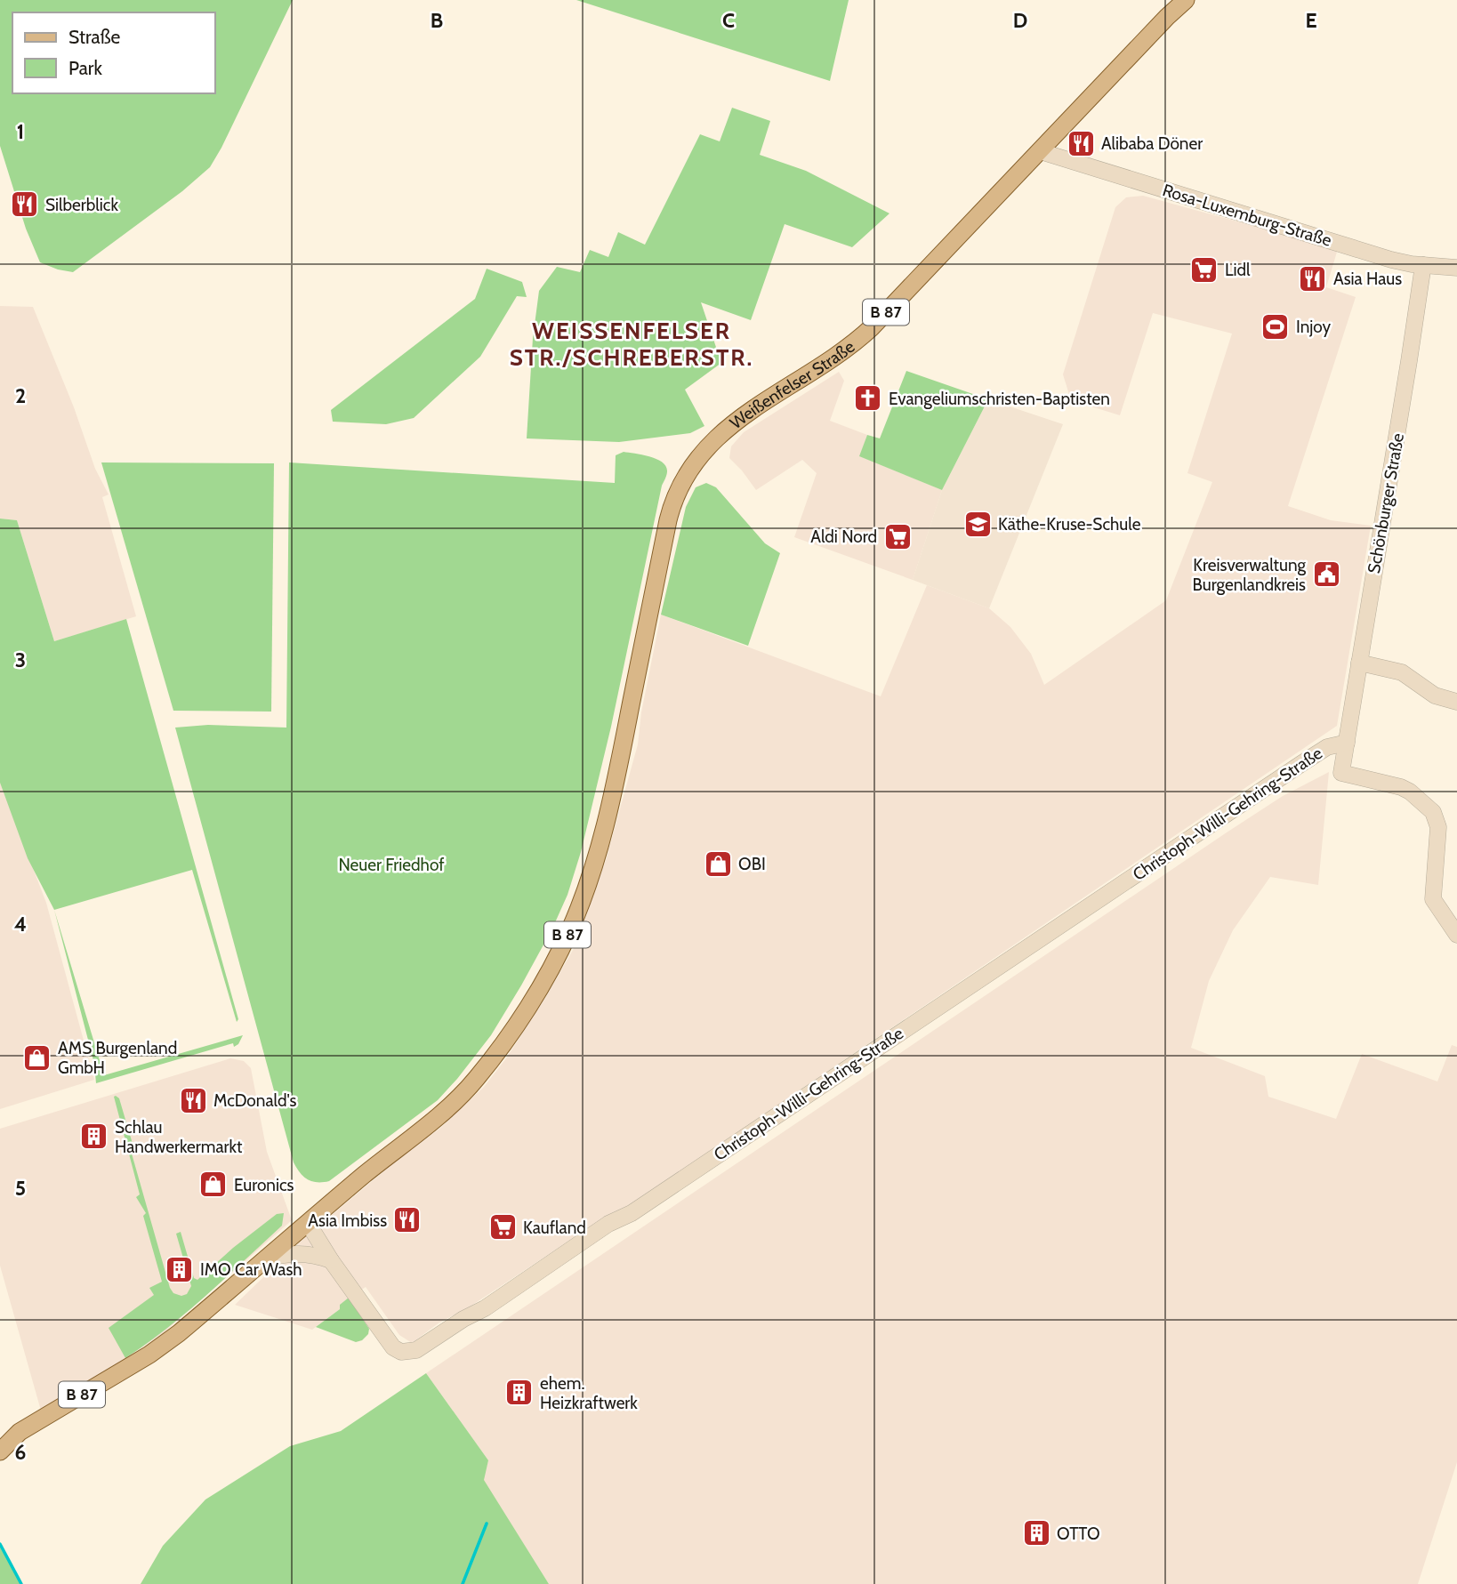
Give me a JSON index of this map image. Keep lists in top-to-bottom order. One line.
{"streets":{"main road":["B 87","Weißenfelser Straße"],"street":["Rosa-Luxemburg-Straße","Schönburger Straße","Christoph-Willi-Gehring-Straße"]},"crossings":[["Rosa-Luxemburg-Straße","Weißenfelser Straße"],["Rosa-Luxemburg-Straße","Schönburger Straße"],["B 87","Weißenfelser Straße"],["B 87","Christoph-Willi-Gehring-Straße"],["Weißenfelser Straße","Christoph-Willi-Gehring-Straße"],["Schönburger Straße","Christoph-Willi-Gehring-Straße"]],"districts":["WEISSENFELSER STR./SCHREBERSTR."],"parks":["Neuer Friedhof"],"places":{"restaurant":["Alibaba Döner","Silberblick","Asia Haus","McDonald's","Asia Imbiss"],"supermarket":["Lidl","Aldi Nord","Kaufland"],"sports":["Injoy"],"church":["Evangeliumschristen-Baptisten"],"school or university":["Käthe-Kruse-Schule"],"public building":["Kreisverwaltung Burgenlandkreis"],"shop":["OBI","AMS Burgenland GmbH","Euronics"],"building":["Schlau Handwerkermarkt","IMO Car Wash","ehem. Heizkraftwerk","OTTO"]},"legend":["Straße","Park"],"grid":{"columns":["B","C","D","E"],"rows":["1","2","3","4","5","6"]}}
